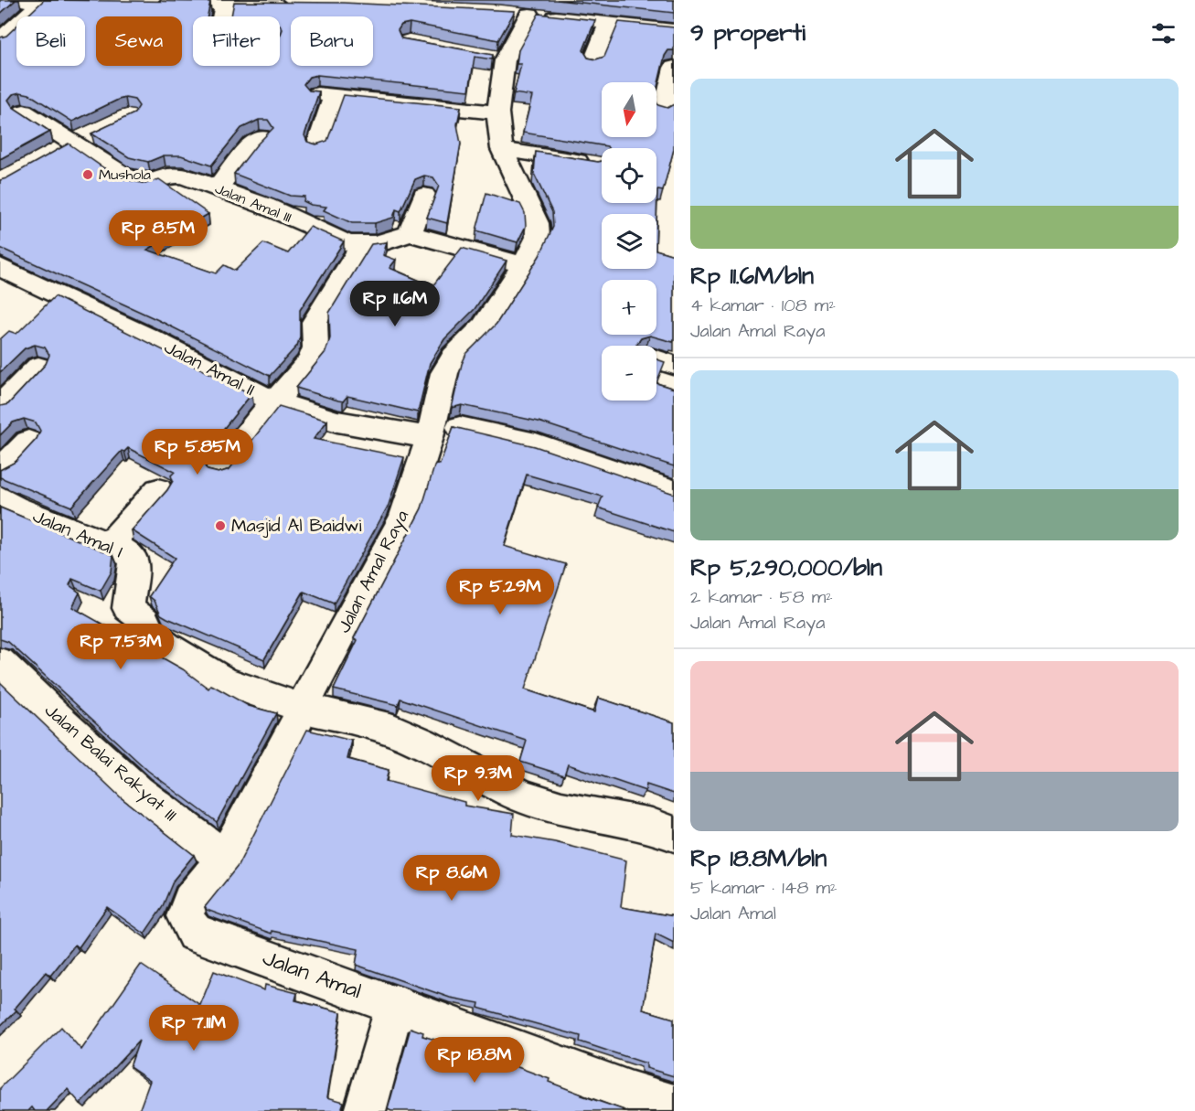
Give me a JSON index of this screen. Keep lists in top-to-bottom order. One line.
{"streets":{"street":["Jalan Amal III","Jalan Amal II","Jalan Amal I","Jalan Amal Raya","Jalan Balai Rakyat III","Jalan Amal"]},"crossings":[["Jalan Amal II","Jalan Amal Raya"],["Jalan Amal I","Jalan Amal Raya"],["Jalan Amal I","Jalan Amal"],["Jalan Amal Raya","Jalan Amal"],["Jalan Balai Rakyat III","Jalan Amal"]],"places":["Mushola","Masjid Al Baidwi"],"north":"bottom","page":{"heading":"9 properti","chip":["Beli","Sewa","Filter","Baru"],"list":[{"name":"Rp 11.6M/bln","note":"4 kamar · 108 m² · Jalan Amal Raya"},{"name":"Rp 5,290,000/bln","note":"2 kamar · 58 m² · Jalan Amal Raya"},{"name":"Rp 18.8M/bln","note":"5 kamar · 148 m² · Jalan Amal"}],"map_buttons":["+","−"],"price":["Rp 8.5M","Rp 11.6M","Rp 5.85M","Rp 5.29M","Rp 7.53M","Rp 9.3M","Rp 8.6M","Rp 7.11M","Rp 18.8M"]}}
